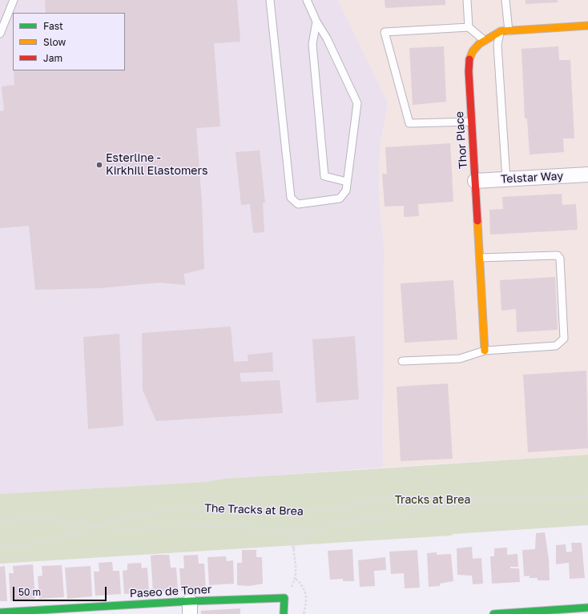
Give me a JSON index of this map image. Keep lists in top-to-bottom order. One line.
{"streets":{"street":["Thor Place","Telstar Way","Paseo de Toner"],"path":["The Tracks at Brea"]},"crossings":[["Thor Place","Telstar Way"]],"parks":["Tracks at Brea"],"places":["Esterline - Kirkhill Elastomers"],"legend":["Fast","Slow","Jam"],"scale_bar":"50 m"}
